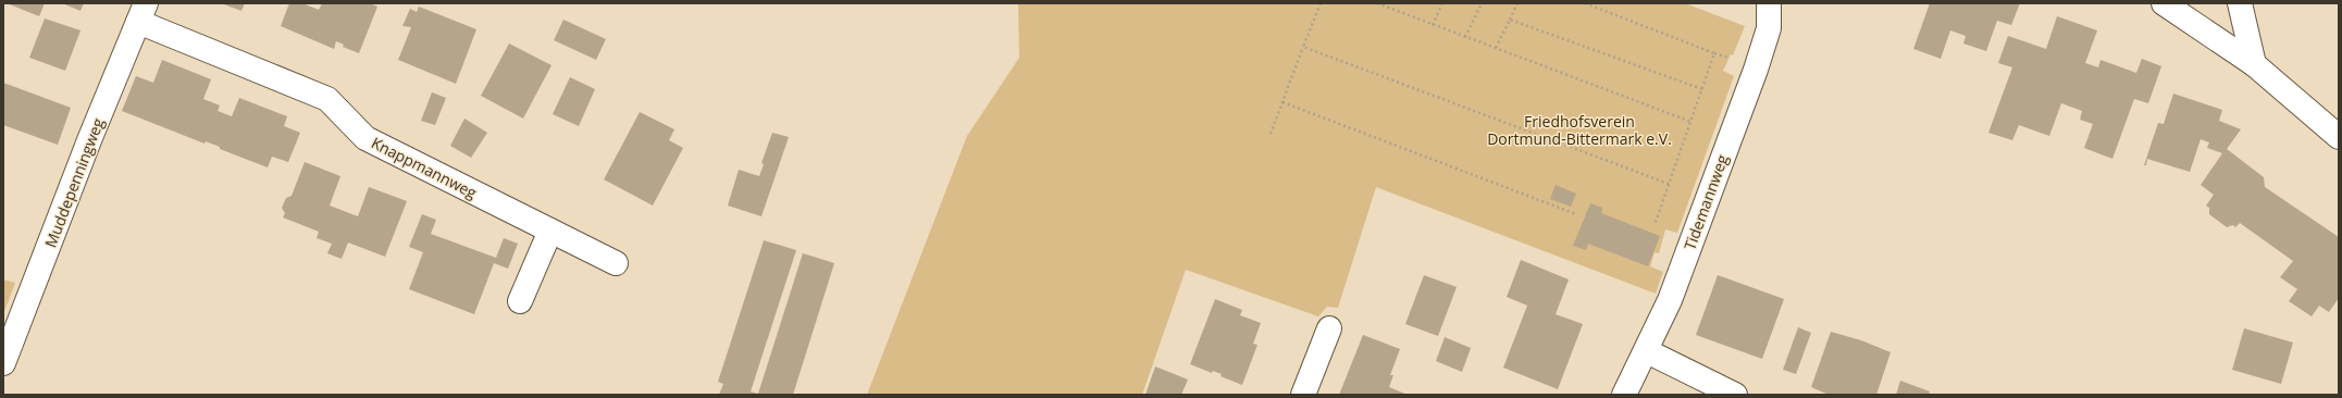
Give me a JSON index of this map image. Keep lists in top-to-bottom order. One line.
{"streets":{"street":["Knappmannweg","Muddepenningweg","Tidemannweg"]},"crossings":[["Knappmannweg","Muddepenningweg"]],"parks":["Friedhofsverein Dortmund-Bittermark e.V."]}
